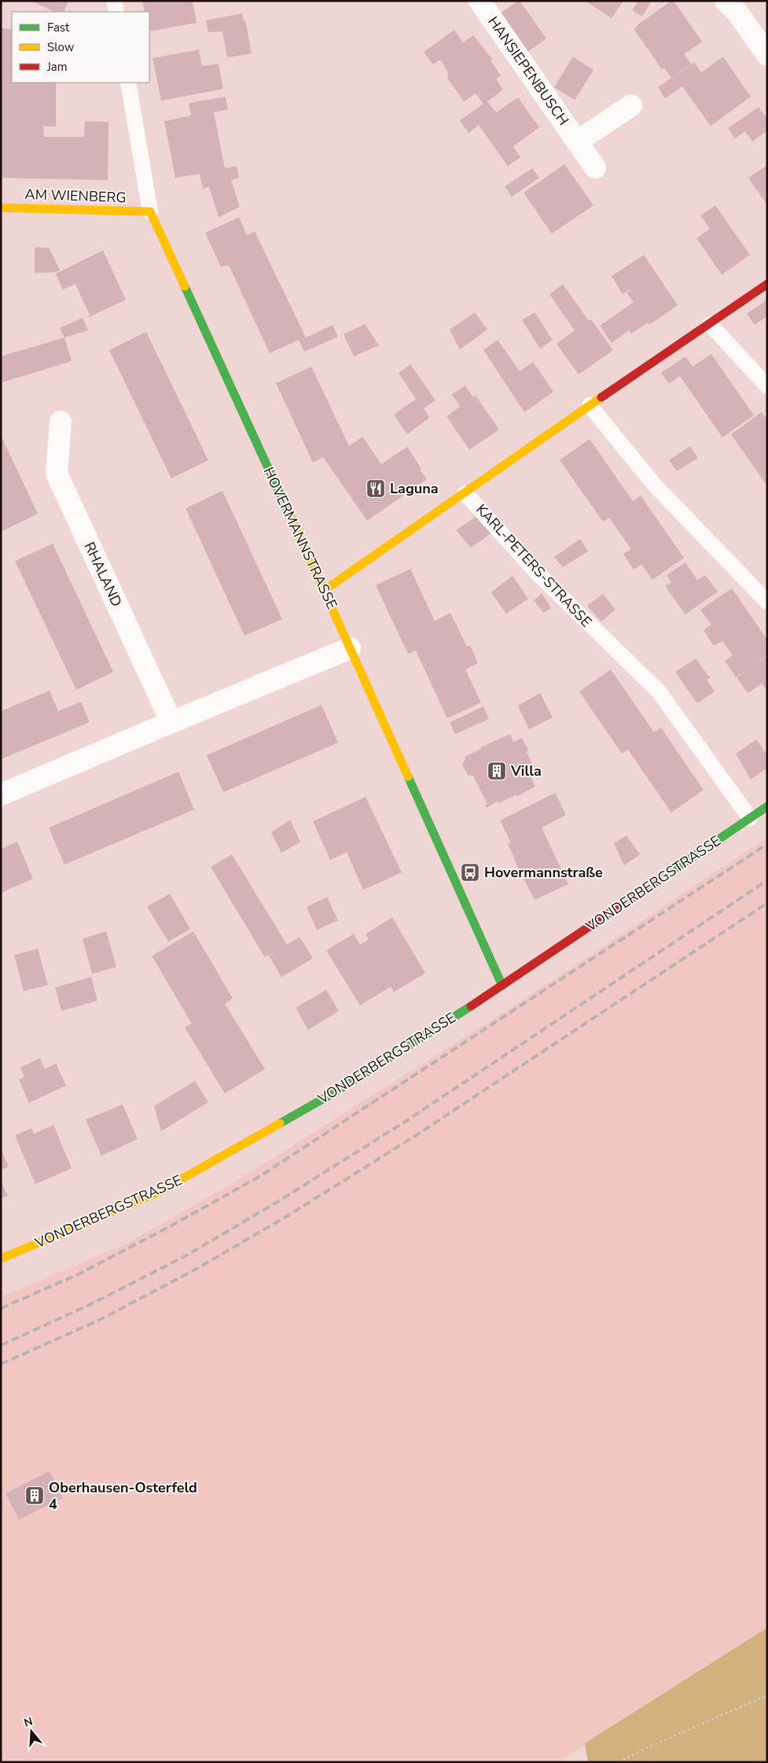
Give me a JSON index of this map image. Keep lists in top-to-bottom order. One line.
{"streets":{"street":["HANSIEPENBUSCH","AM WIENBERG","HOVERMANNSTRASSE","KARL-PETERS-STRASSE","RHALAND","VONDERBERGSTRASSE"]},"crossings":[["AM WIENBERG","HOVERMANNSTRASSE"],["HOVERMANNSTRASSE","KARL-PETERS-STRASSE"],["HOVERMANNSTRASSE","VONDERBERGSTRASSE"],["KARL-PETERS-STRASSE","VONDERBERGSTRASSE"]],"places":{"restaurant":["Laguna"],"building":["Villa","Oberhausen-Osterfeld 4"],"bus stop":["Hovermannstraße"]},"legend":["Fast","Slow","Jam"],"north":"top"}
